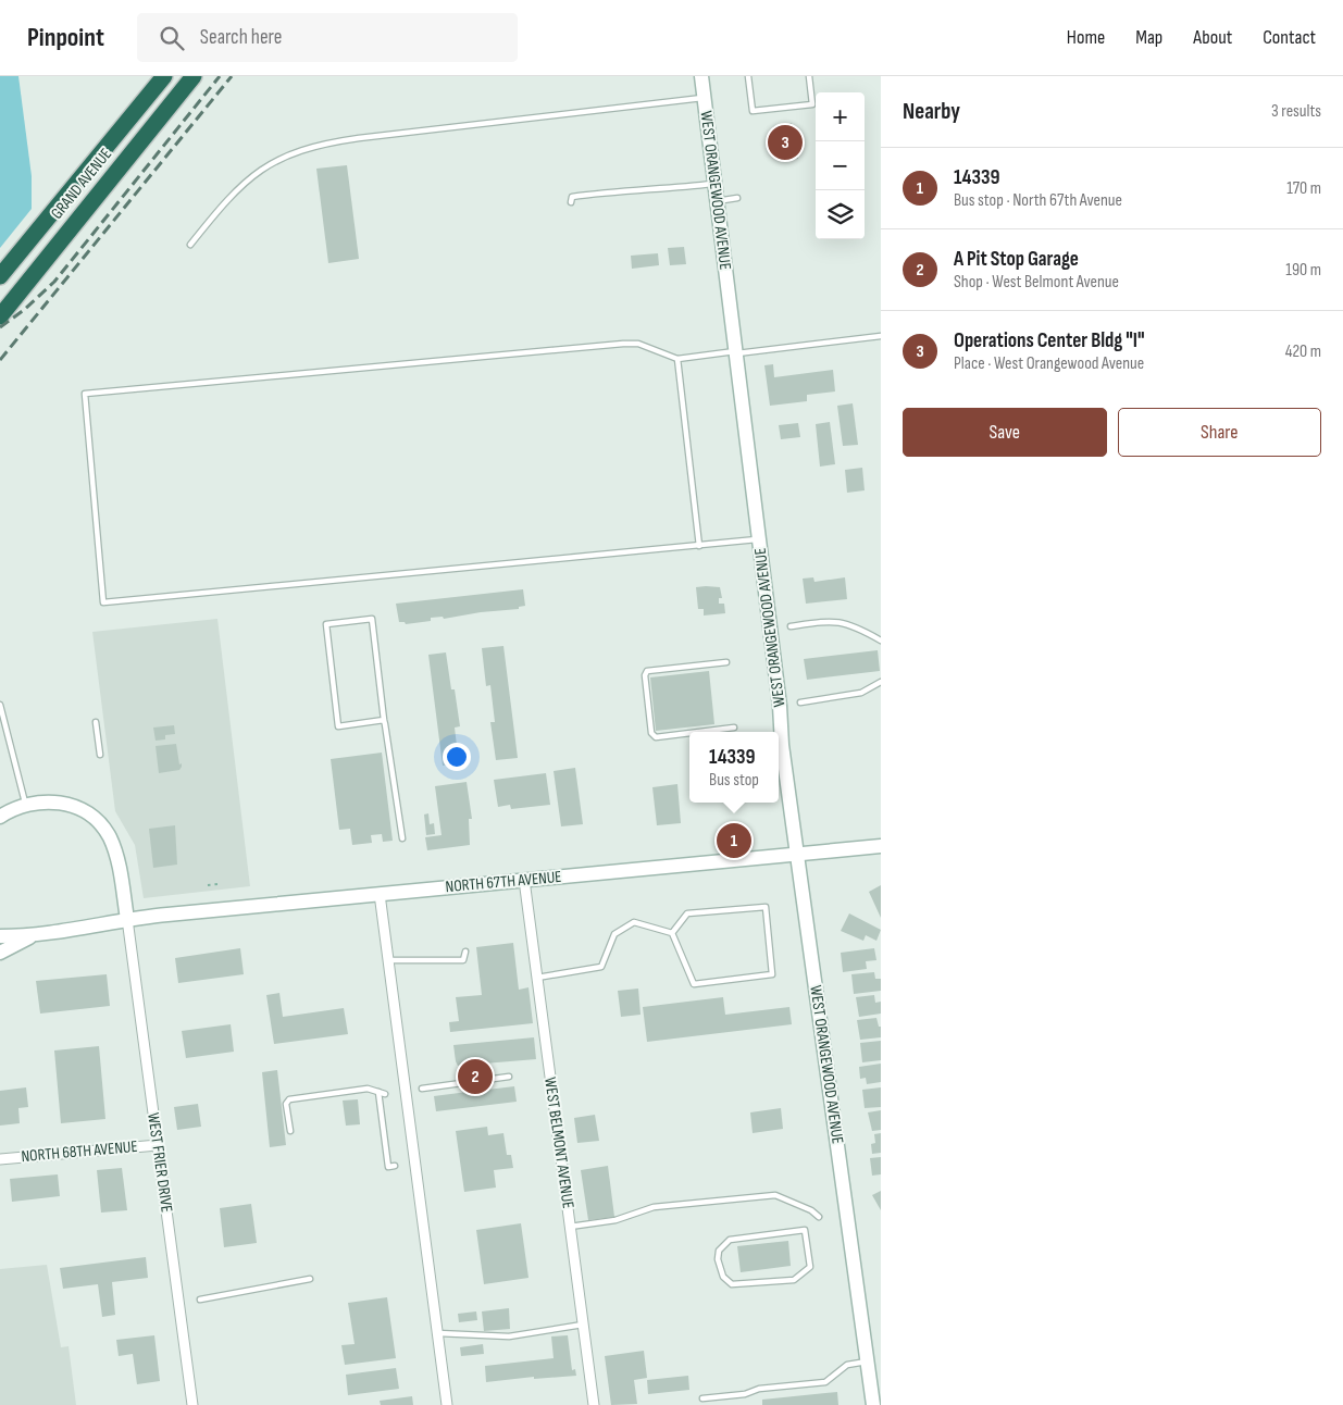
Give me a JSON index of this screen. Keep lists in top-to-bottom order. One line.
{"streets":{"highway":["GRAND AVENUE"],"street":["WEST ORANGEWOOD AVENUE","NORTH 67TH AVENUE","WEST BELMONT AVENUE","NORTH 68TH AVENUE","WEST FRIER DRIVE"]},"crossings":[["WEST ORANGEWOOD AVENUE","NORTH 67TH AVENUE"],["NORTH 67TH AVENUE","WEST BELMONT AVENUE"],["NORTH 67TH AVENUE","WEST FRIER DRIVE"],["NORTH 68TH AVENUE","WEST FRIER DRIVE"]],"page":{"header":"Pinpoint","search":"Search here","nav":["Home","Map","About","Contact"],"heading":["Nearby","3 results"],"map_buttons":["+","−"],"pins":["3","1","2"],"list":[{"mark":"1","name":"14339","note":"Bus stop · North 67th Avenue","value":"170 m"},{"mark":"2","name":"A Pit Stop Garage","note":"Shop · West Belmont Avenue","value":"190 m"},{"mark":"3","name":"Operations Center Bldg \"I\"","note":"Place · West Orangewood Avenue","value":"420 m"}],"buttons":["Save","Share"],"popup":["14339","Bus stop"]}}
